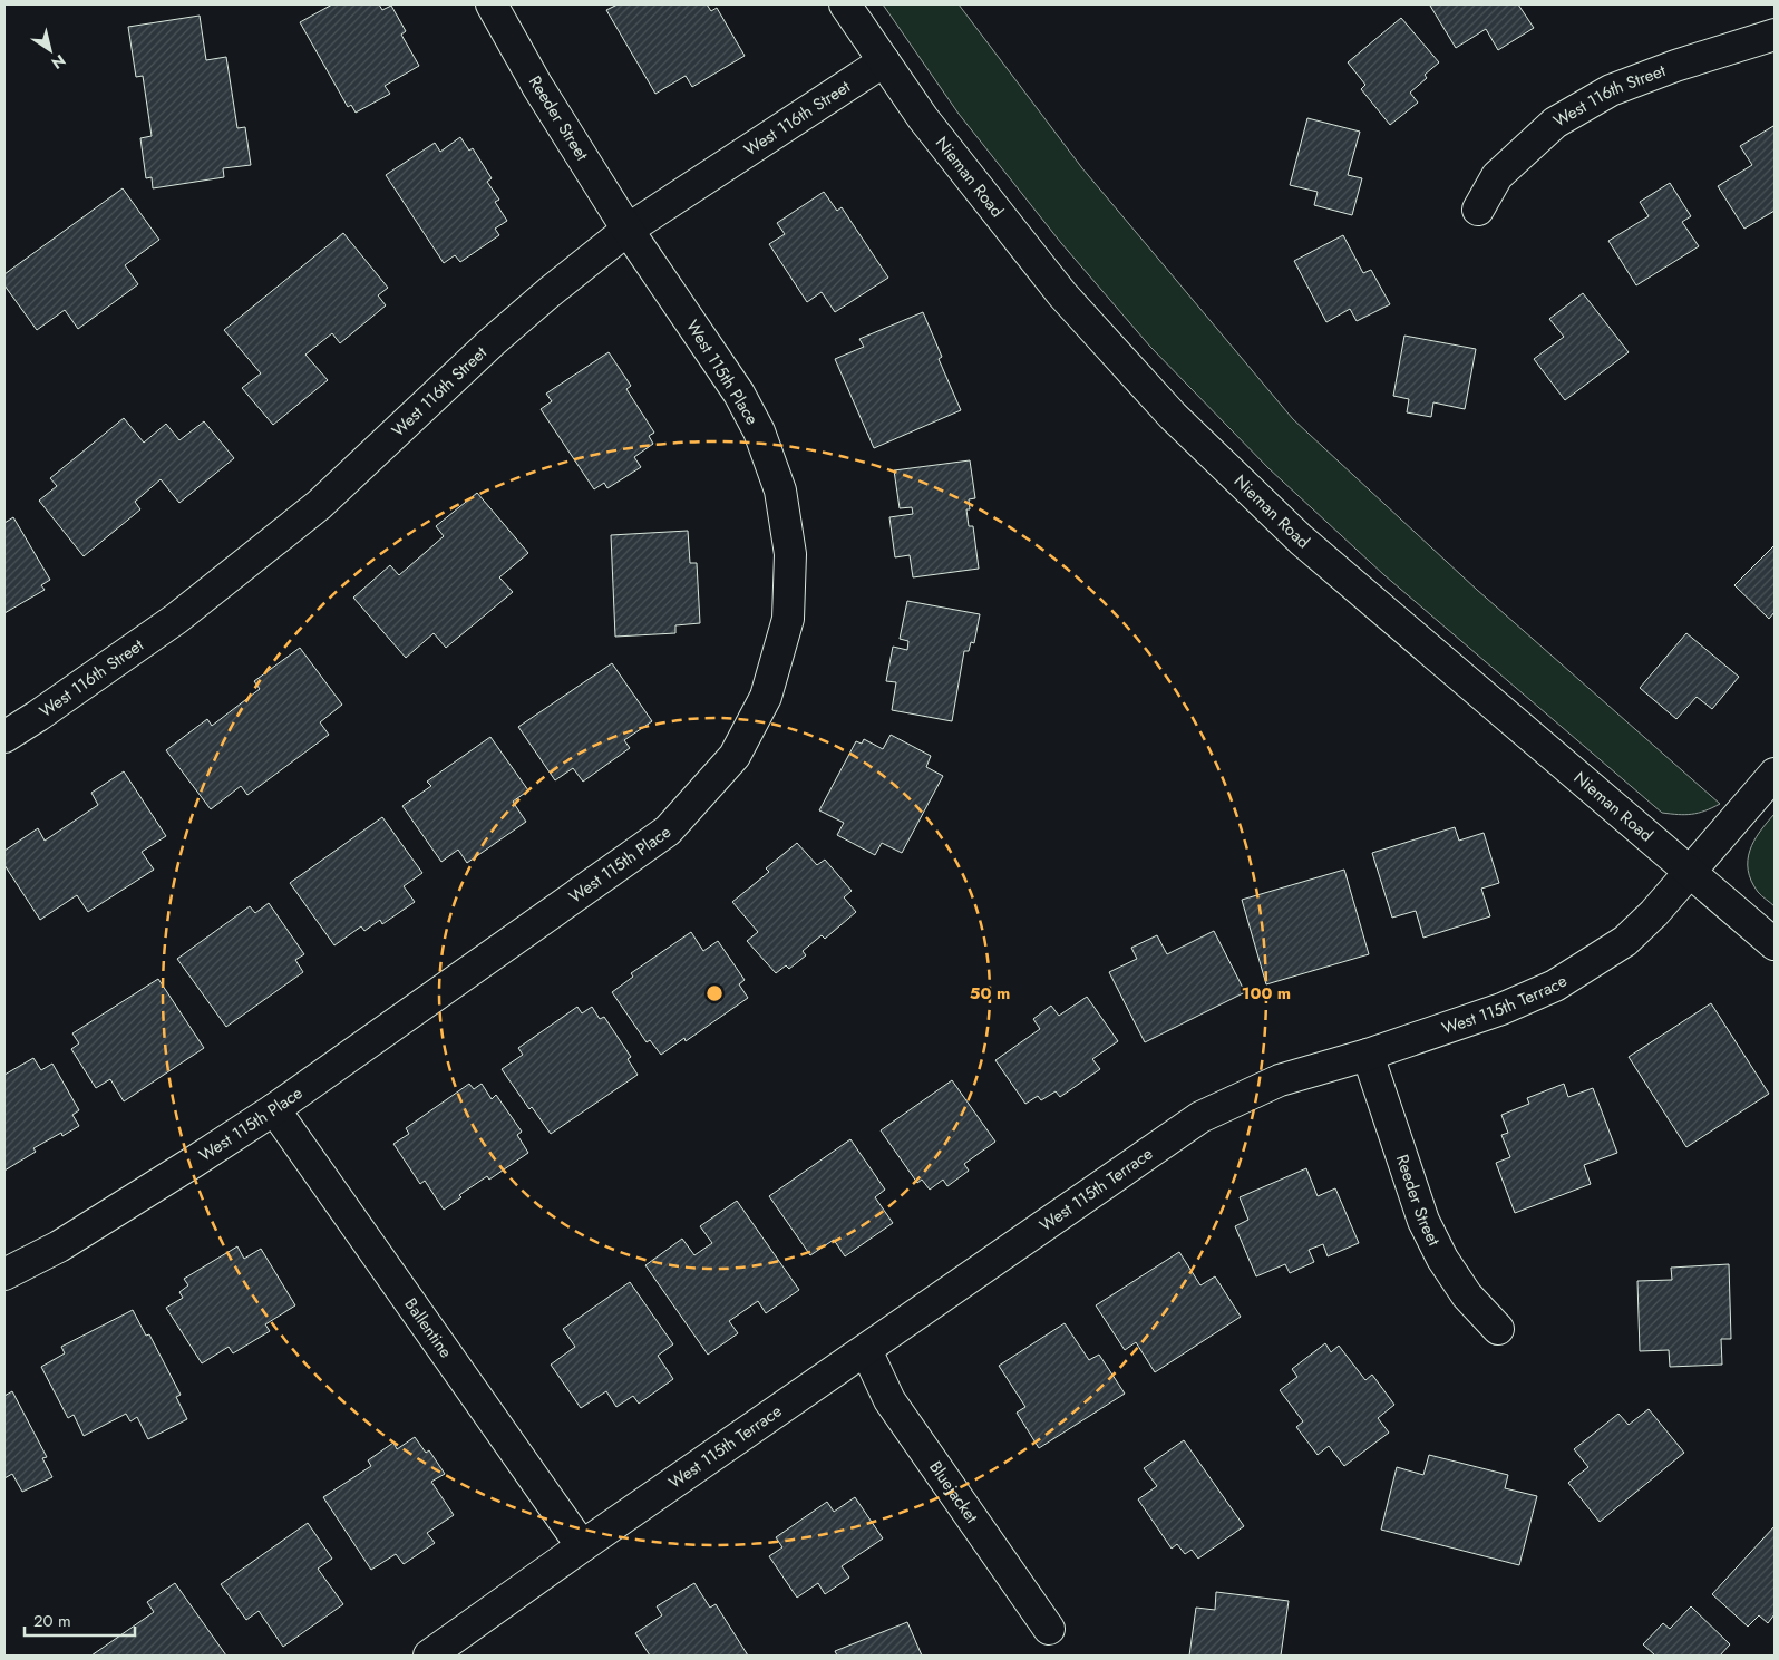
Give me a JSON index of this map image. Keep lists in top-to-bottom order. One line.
{"streets":{"street":["West 116th Street","Reeder Street","Nieman Road","West 115th Place","West 115th Terrace","Ballentine","Bluejacket"]},"crossings":[["West 116th Street","Reeder Street"],["West 116th Street","Nieman Road"],["West 116th Street","West 115th Place"],["Reeder Street","West 115th Place"],["Reeder Street","West 115th Terrace"],["Nieman Road","West 115th Terrace"],["West 115th Place","Ballentine"],["West 115th Terrace","Ballentine"],["West 115th Terrace","Bluejacket"]],"scale_bar":"20 m","north":"bottom right","rings":["50 m","100 m"]}
